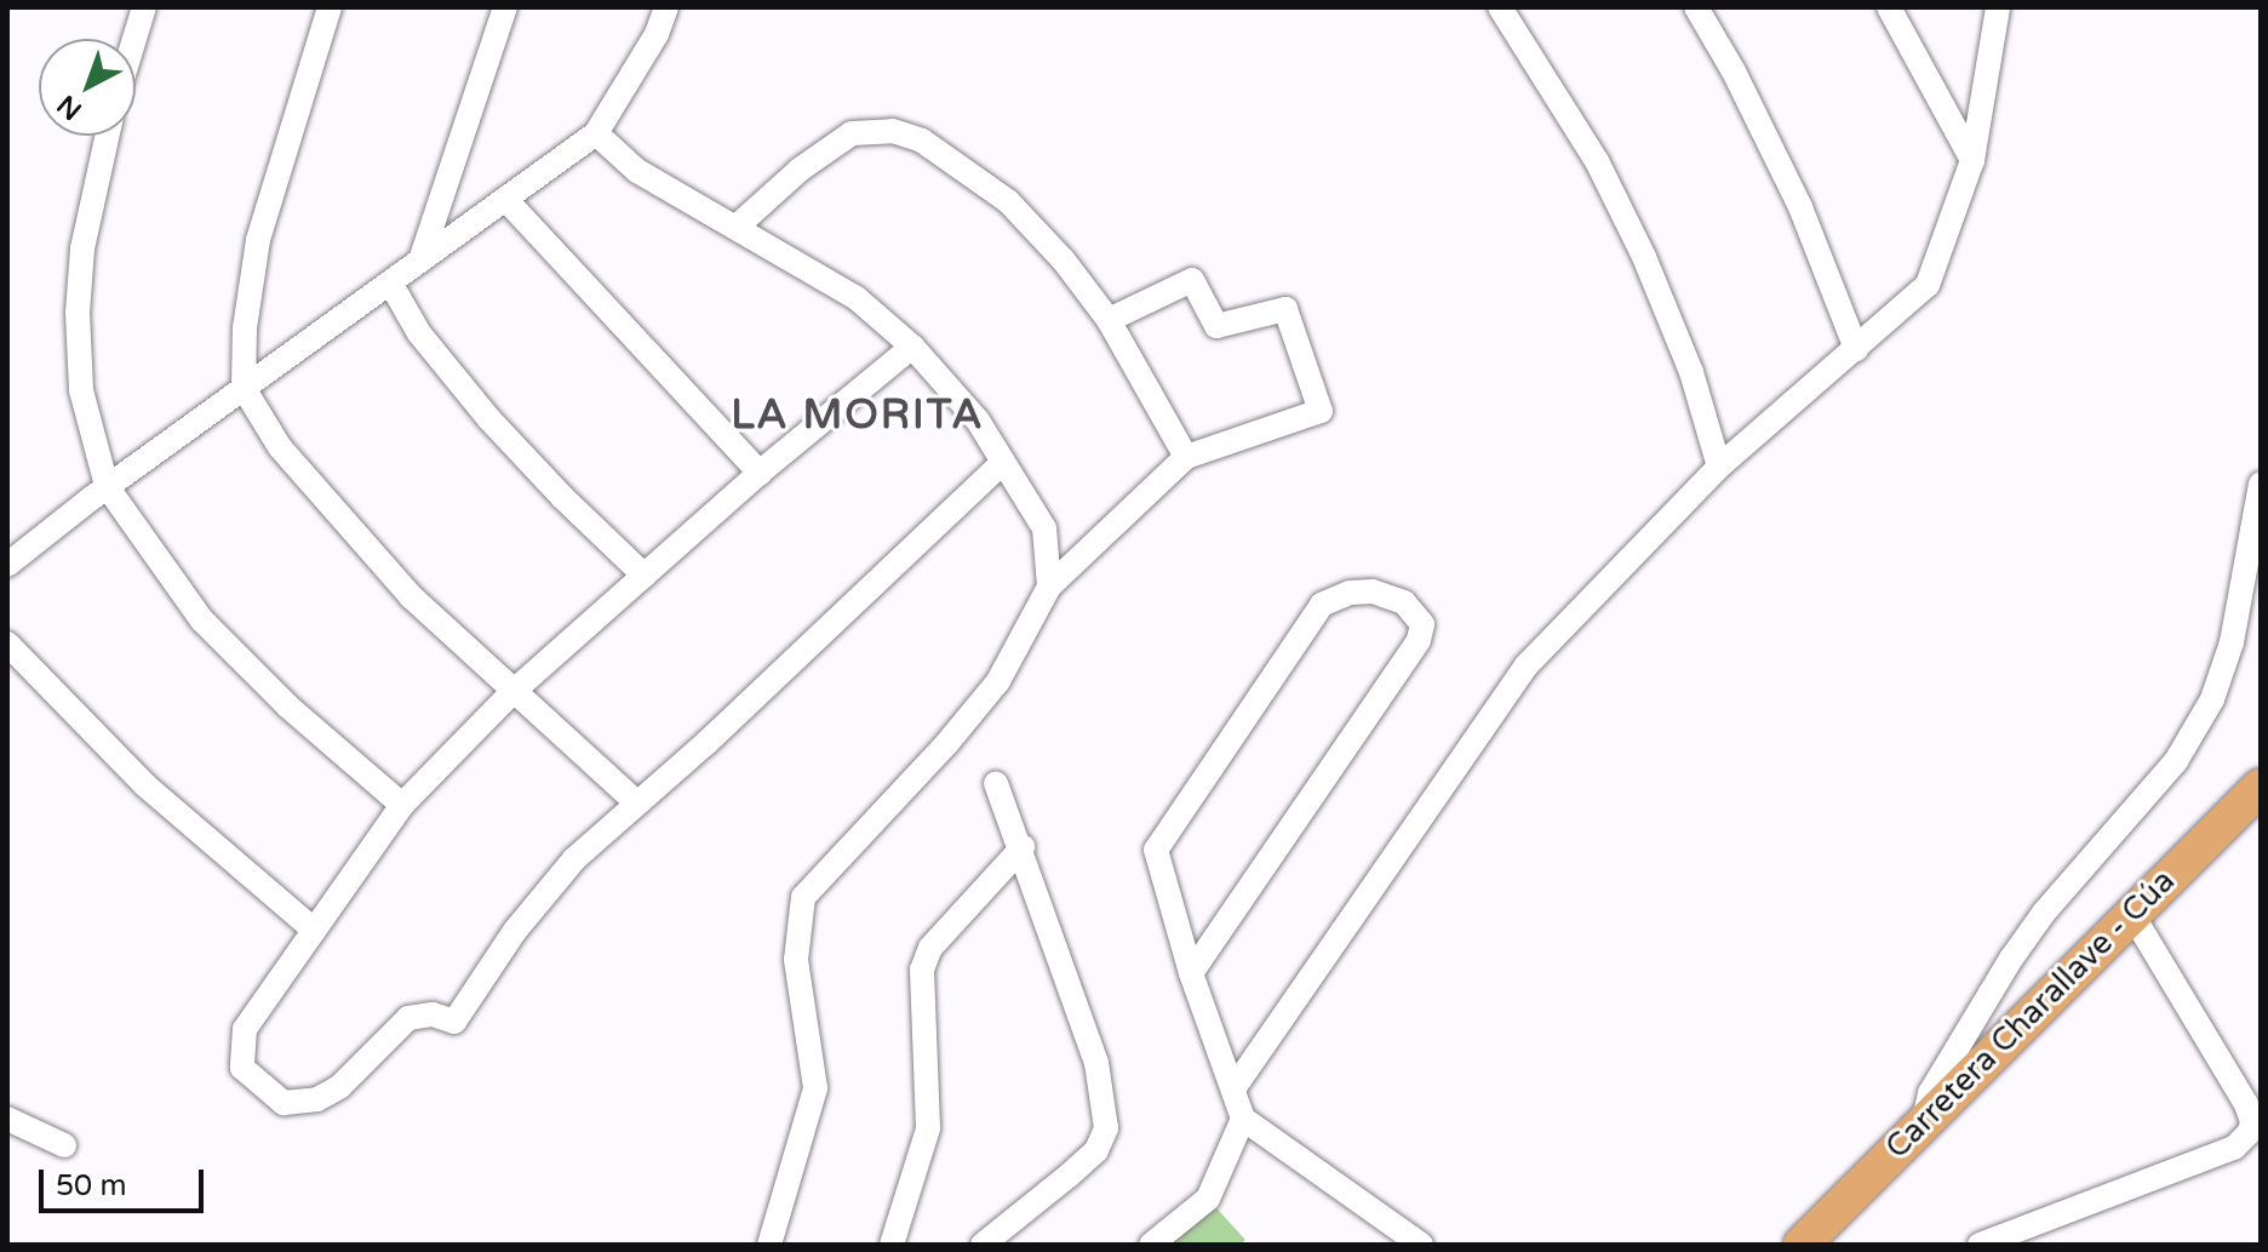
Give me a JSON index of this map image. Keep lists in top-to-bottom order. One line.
{"streets":{"highway":["Carretera Charallave - Cúa"]},"districts":["LA MORITA"],"scale_bar":"50 m","north":"bottom left"}
